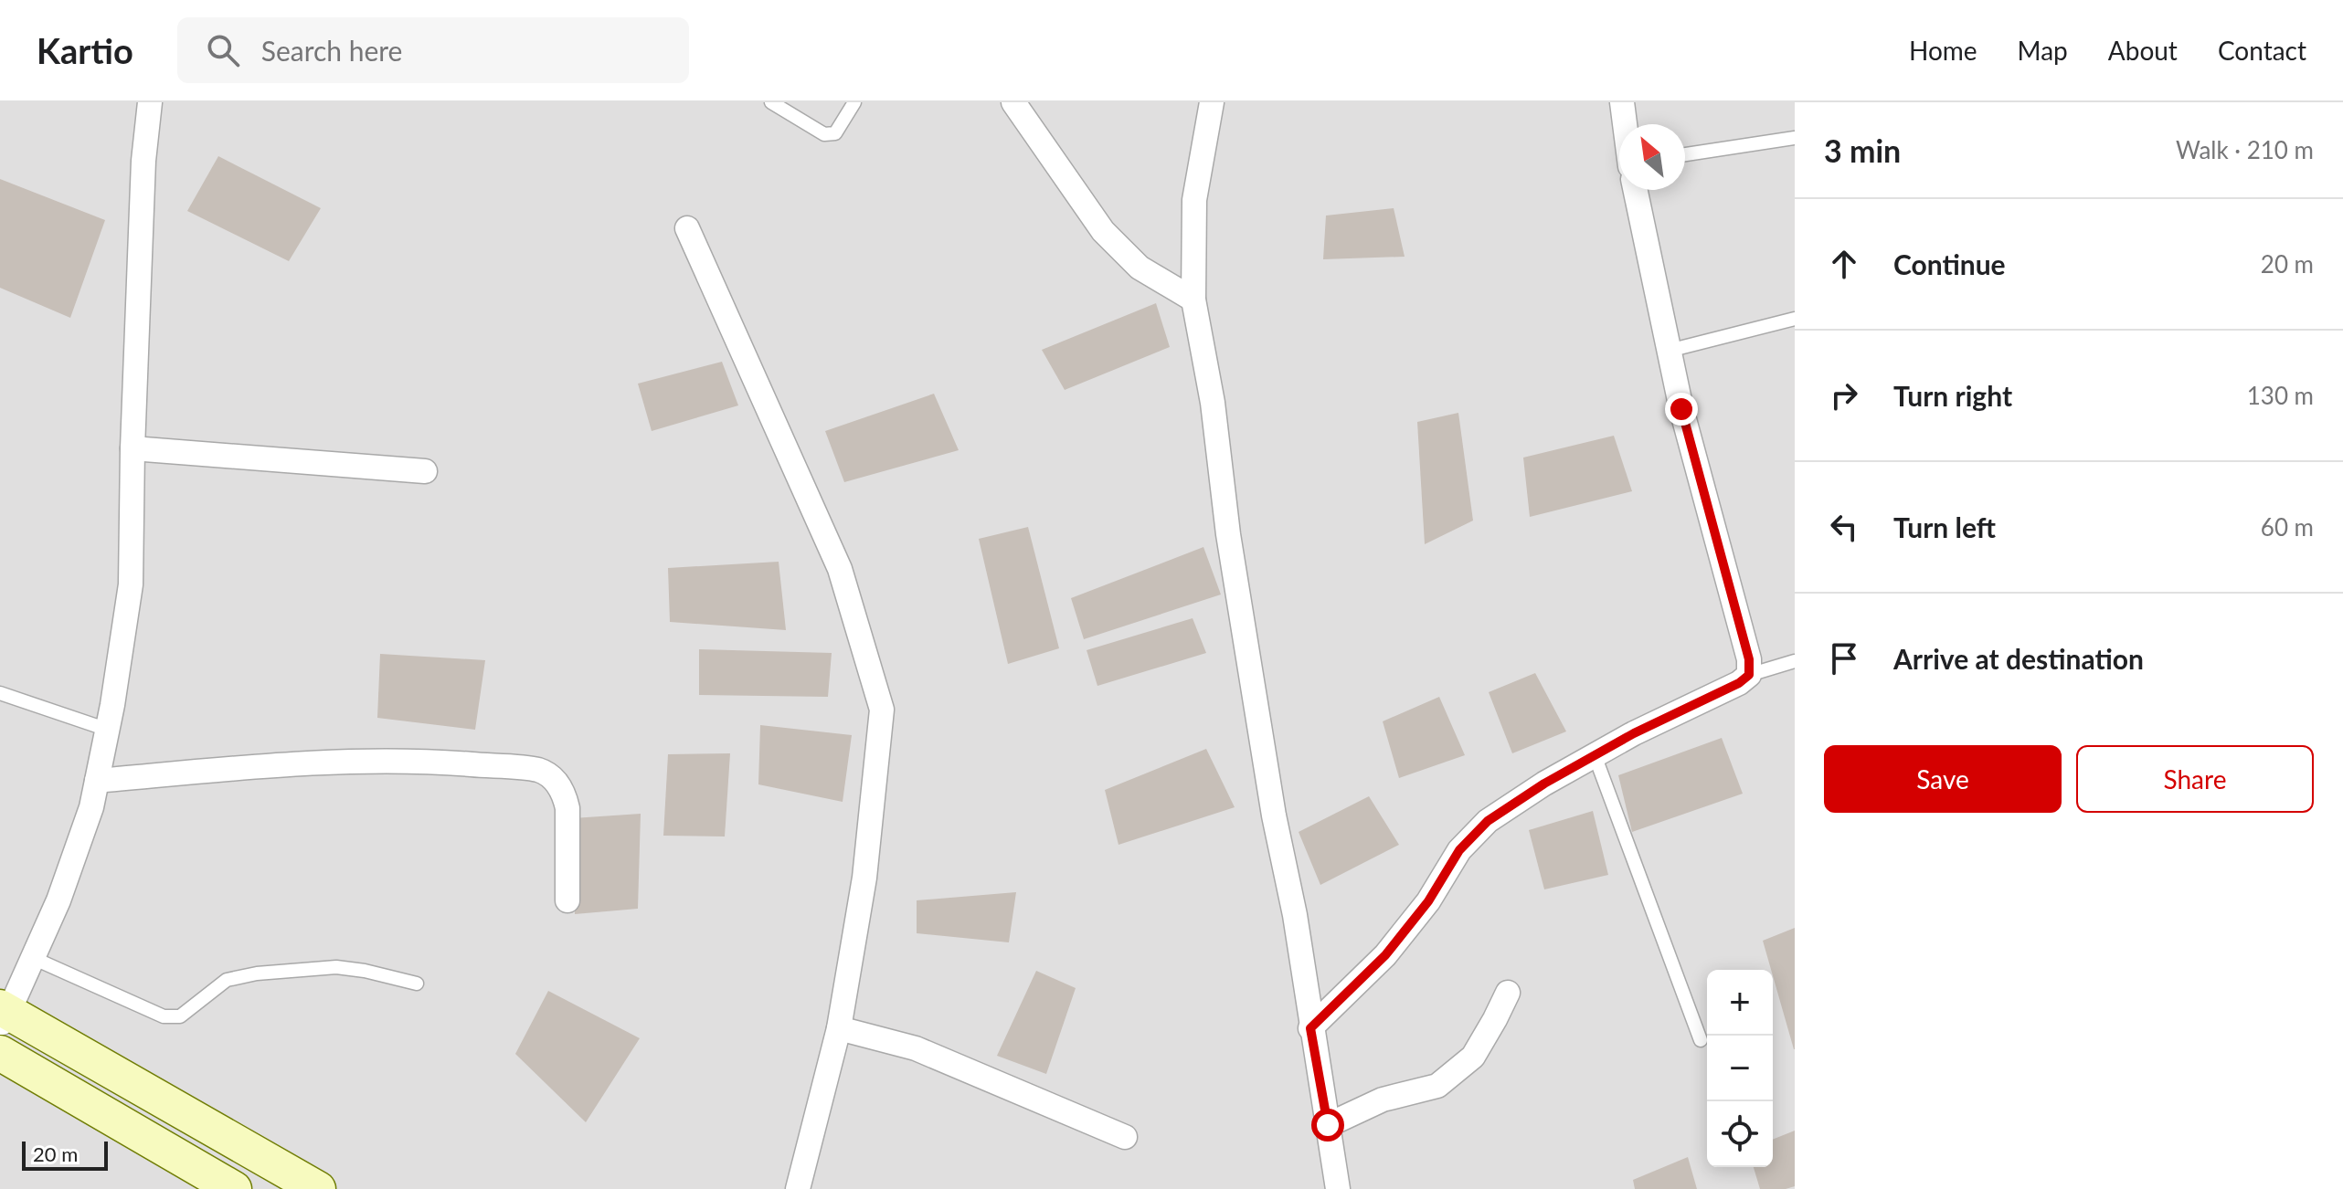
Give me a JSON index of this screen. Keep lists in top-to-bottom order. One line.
{"scale_bar":"20 m","north":"top left","page":{"header":"Kartio","search":"Search here","nav":["Home","Map","About","Contact"],"heading":["3 min","Walk · 210 m"],"list":[["Continue","20 m"],["Turn right","130 m"],["Turn left","60 m"],"Arrive at destination"],"buttons":["Save","Share"],"map_buttons":["+","−"],"scale":"20 m"}}
